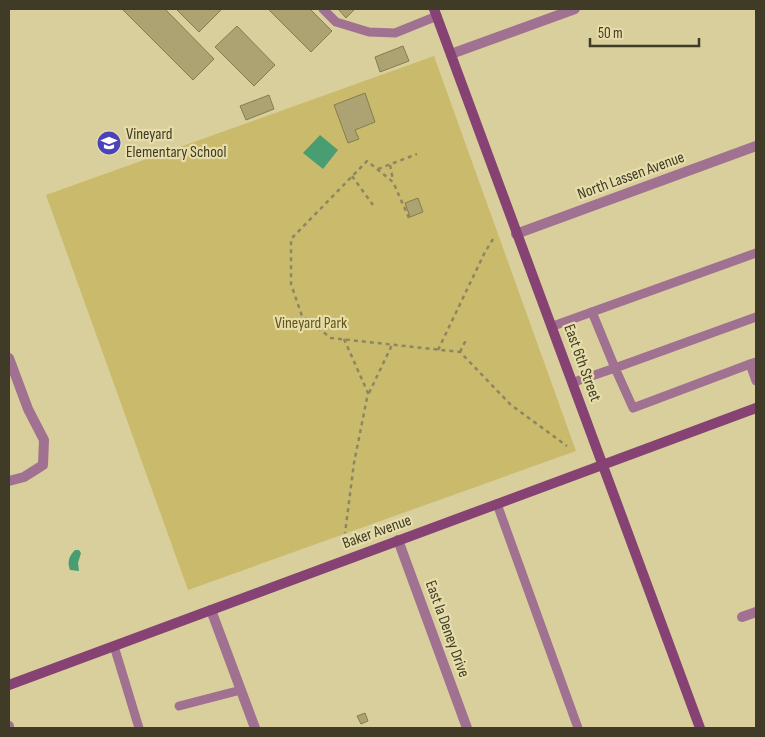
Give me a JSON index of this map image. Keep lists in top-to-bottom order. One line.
{"streets":{"street":["North Lassen Avenue","East 6th Street","Baker Avenue","East la Deney Drive"]},"crossings":[["North Lassen Avenue","East 6th Street"],["East 6th Street","Baker Avenue"],["Baker Avenue","East la Deney Drive"]],"parks":["Vineyard Park"],"places":{"school or university":["Vineyard Elementary School"]},"scale_bar":"50 m"}
